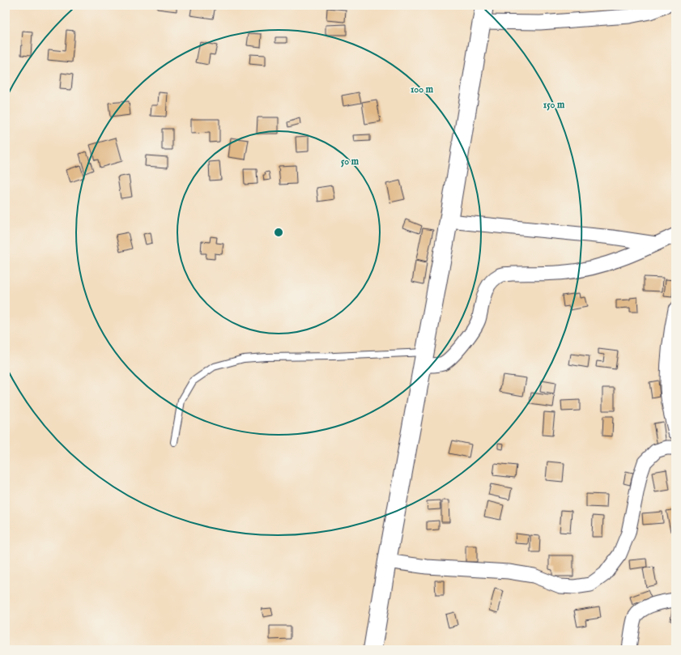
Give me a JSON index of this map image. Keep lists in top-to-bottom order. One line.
{"rings":["100 m","150 m","50 m"]}
